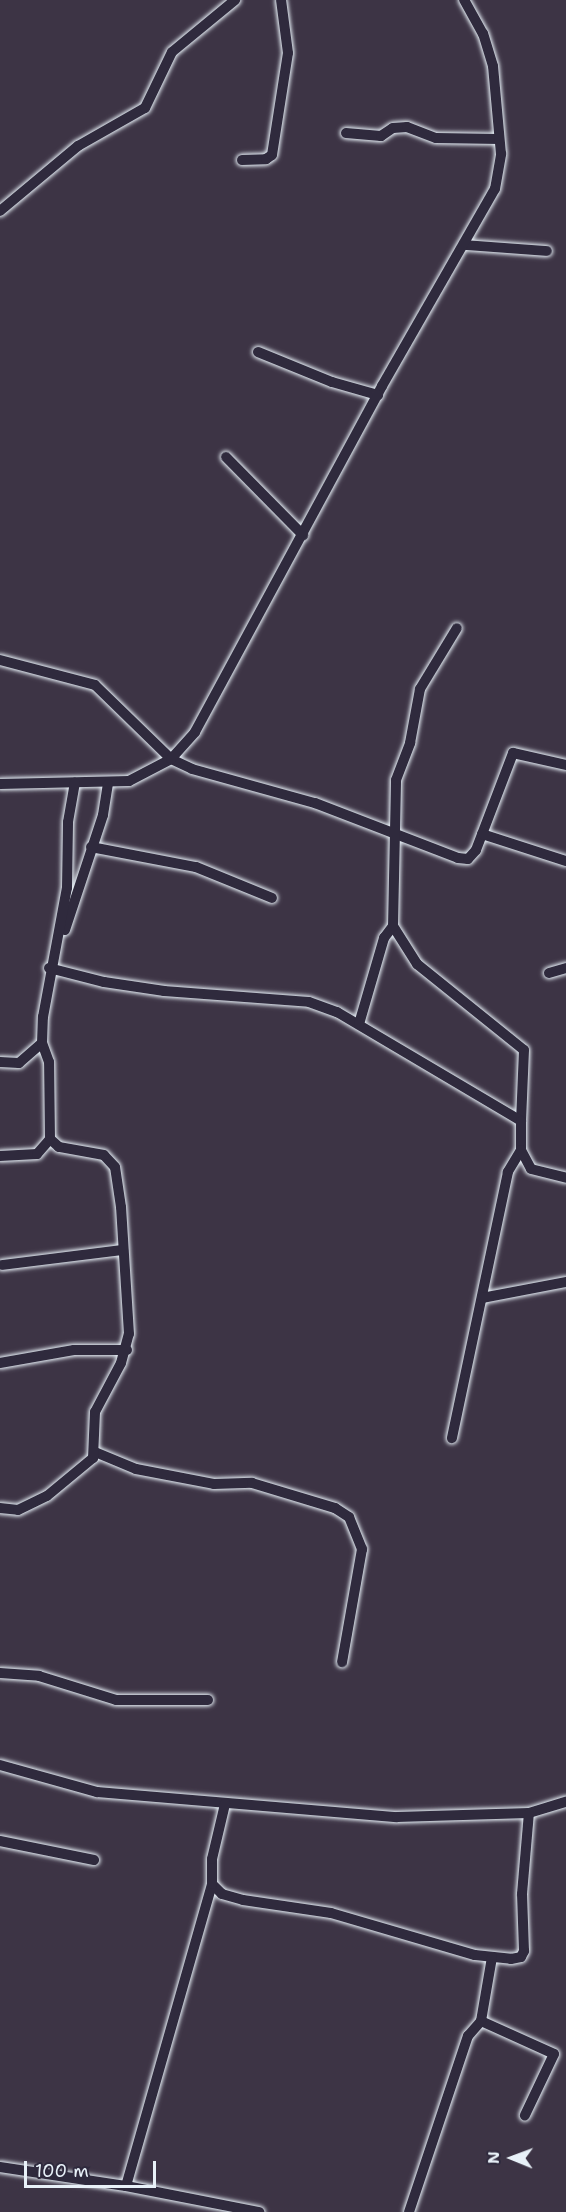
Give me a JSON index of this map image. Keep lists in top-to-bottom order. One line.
{"scale_bar":"100 m","north":"left"}
